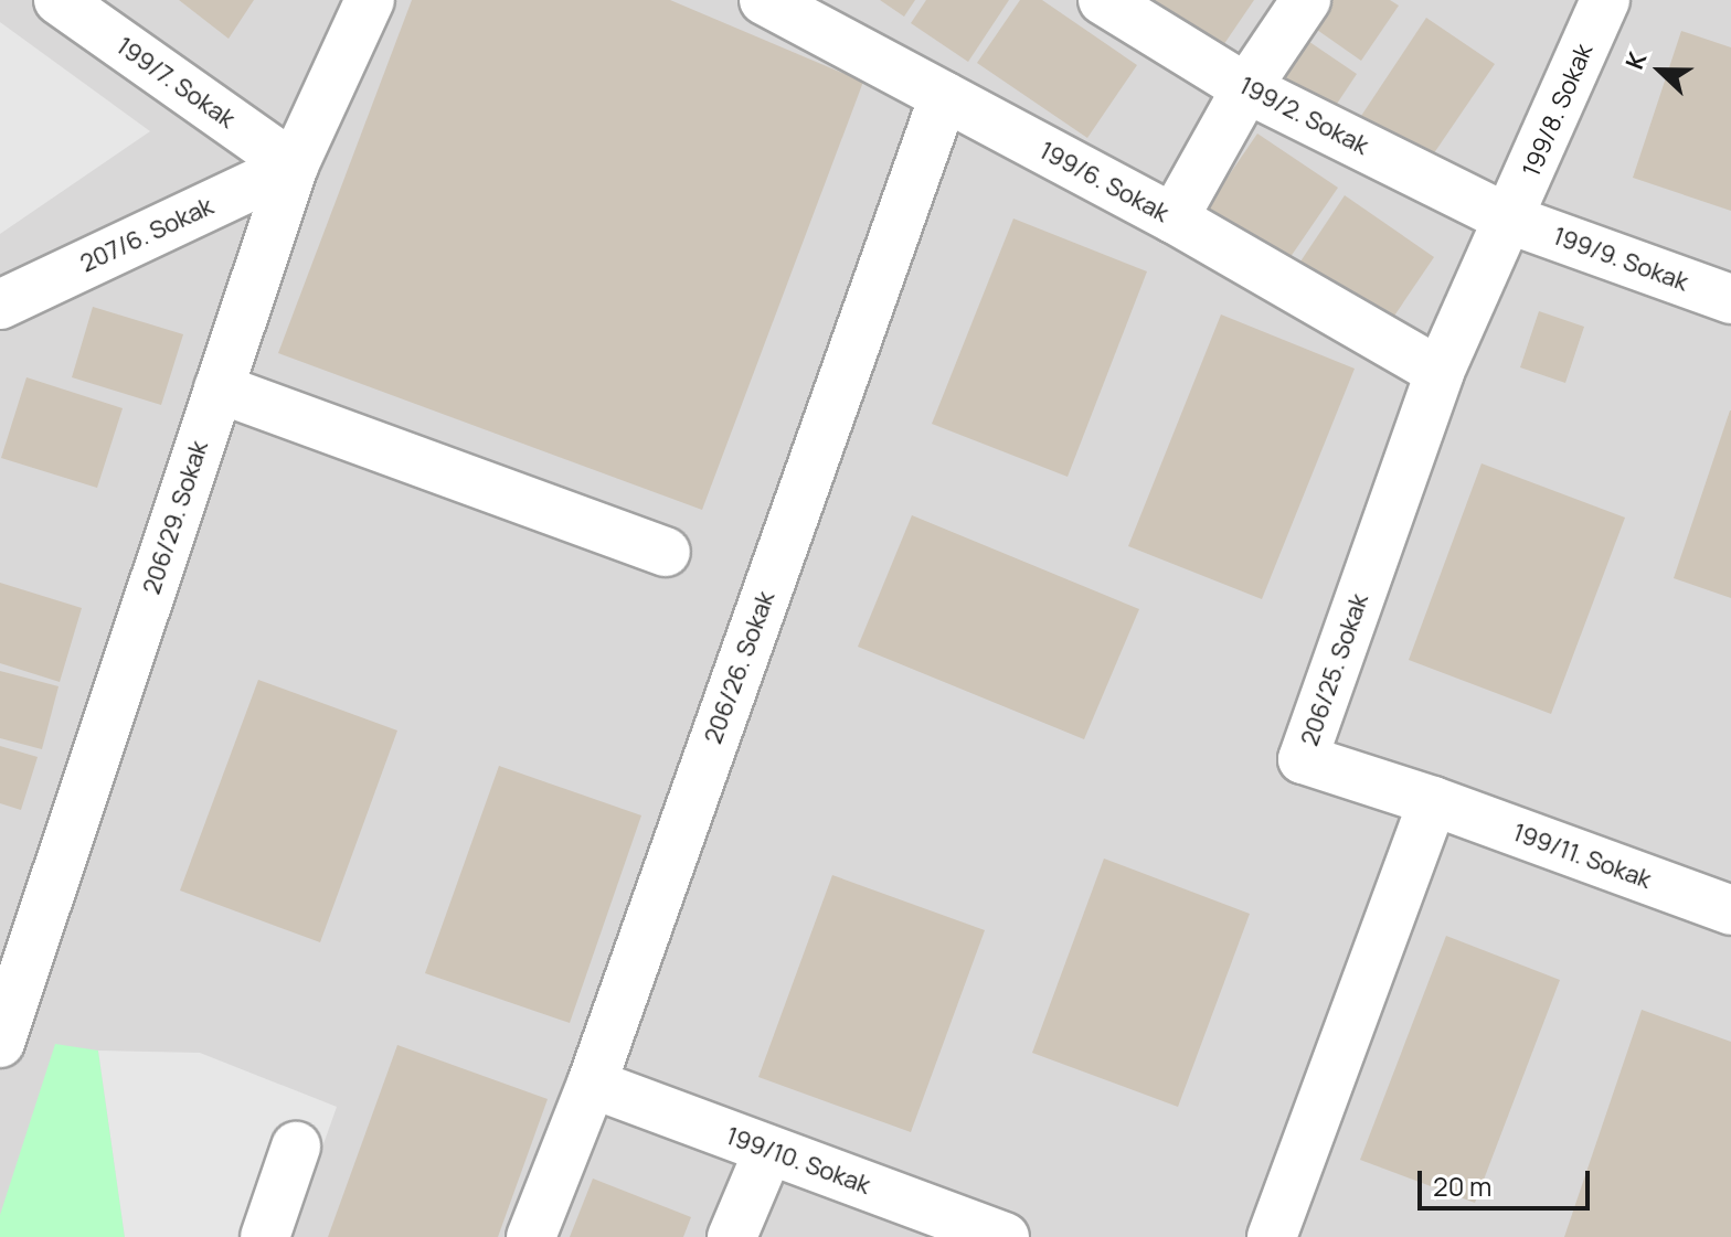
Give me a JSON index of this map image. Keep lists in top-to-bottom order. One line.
{"streets":{"street":["199/7. Sokak","199/8. Sokak","199/2. Sokak","199/6. Sokak","207/6. Sokak","199/9. Sokak","206/29. Sokak","206/26. Sokak","206/25. Sokak","199/11. Sokak","199/10. Sokak"]},"crossings":[["199/7. Sokak","207/6. Sokak"],["199/7. Sokak","206/29. Sokak"],["199/8. Sokak","199/2. Sokak"],["199/8. Sokak","199/9. Sokak"],["199/8. Sokak","206/25. Sokak"],["199/2. Sokak","199/9. Sokak"],["199/2. Sokak","206/25. Sokak"],["199/6. Sokak","206/26. Sokak"],["199/6. Sokak","206/25. Sokak"],["207/6. Sokak","206/29. Sokak"],["199/9. Sokak","206/25. Sokak"],["206/26. Sokak","199/10. Sokak"],["206/25. Sokak","199/11. Sokak"]],"scale_bar":"20 m","north":"left"}
